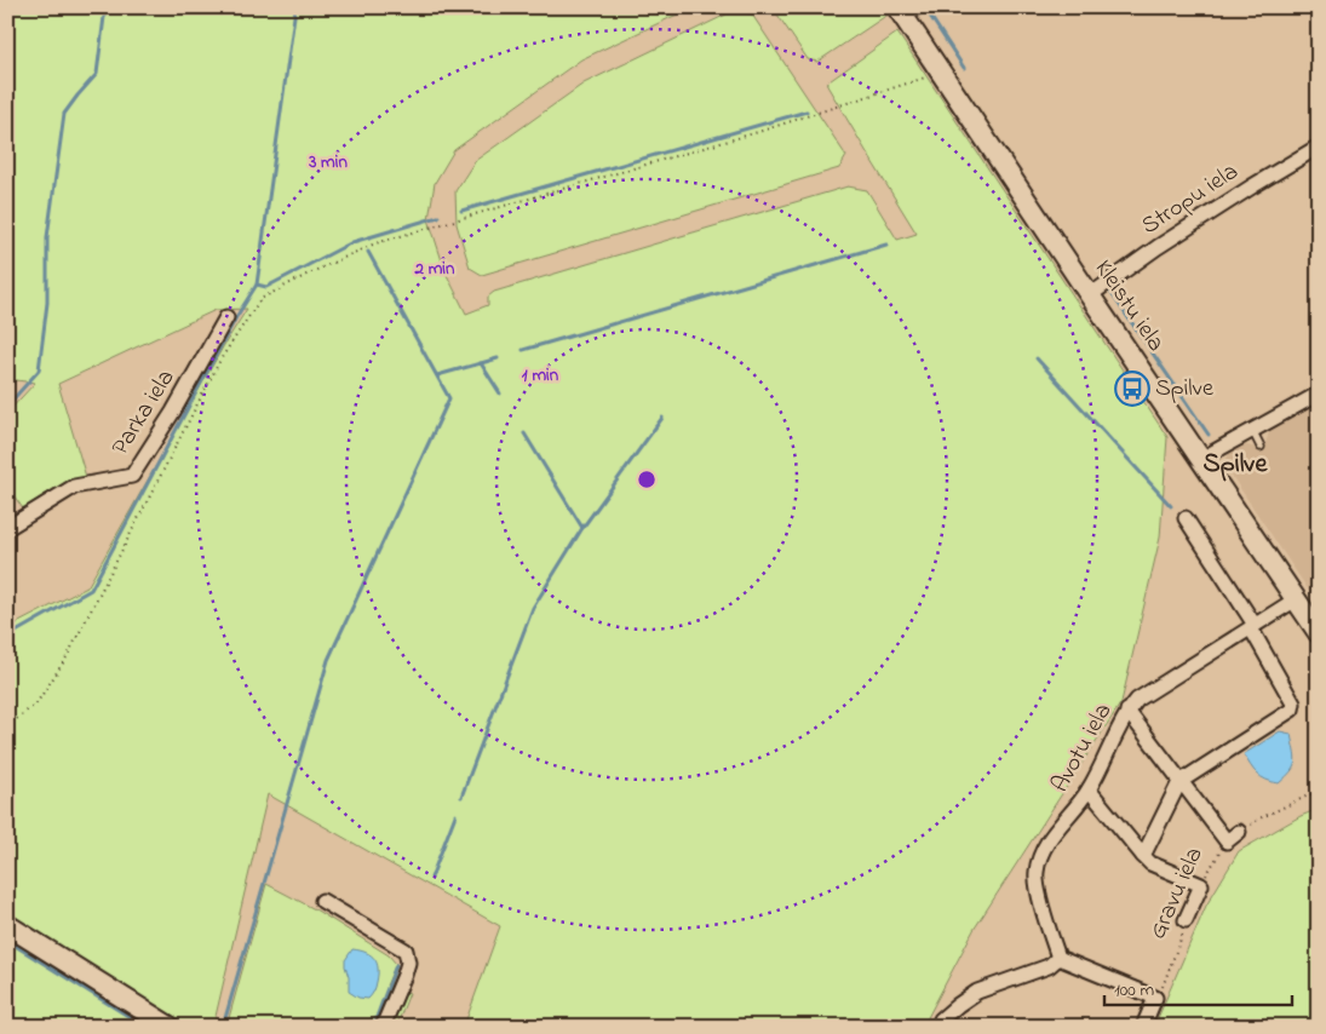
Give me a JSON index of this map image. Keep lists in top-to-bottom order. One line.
{"streets":{"street":["Stropu iela","Kleistu iela","Parka iela","Avotu iela","Gravu iela"]},"crossings":[["Stropu iela","Kleistu iela"],["Kleistu iela","Avotu iela"]],"districts":["Spilve"],"places":{"bus stop":["Spilve"]},"scale_bar":"100 m","rings":["3 min","2 min","1 min"]}
